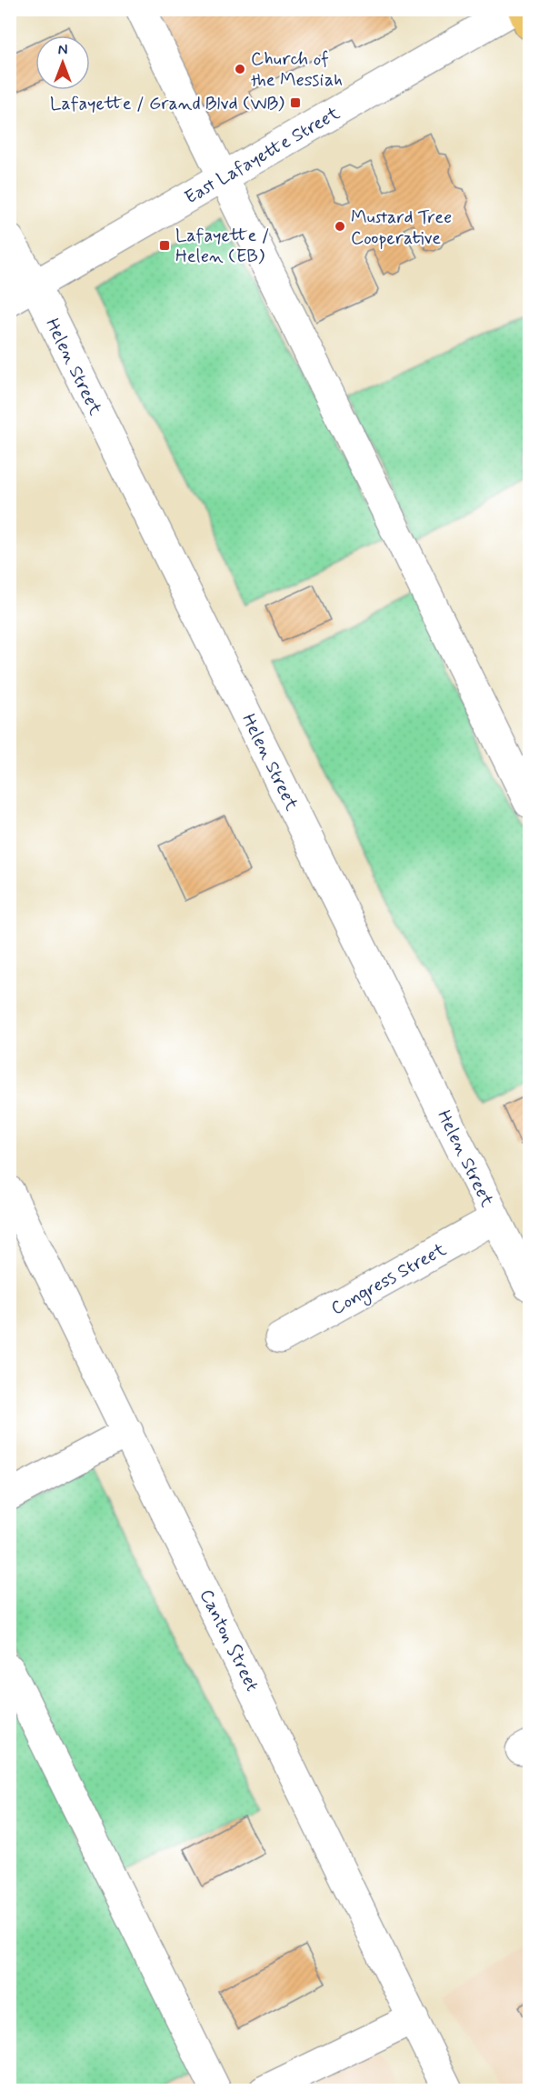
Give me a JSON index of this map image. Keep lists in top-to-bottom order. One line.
{"streets":{"street":["East Lafayette Street","Helen Street","Congress Street","Canton Street"]},"crossings":[["East Lafayette Street","Helen Street"],["Helen Street","Congress Street"]],"places":{"other":["Church of the Messiah","Mustard Tree Cooperative"],"transit":["Lafayette / Grand Blvd (WB)","Lafayette / Helen (EB)"]},"north":"top"}
